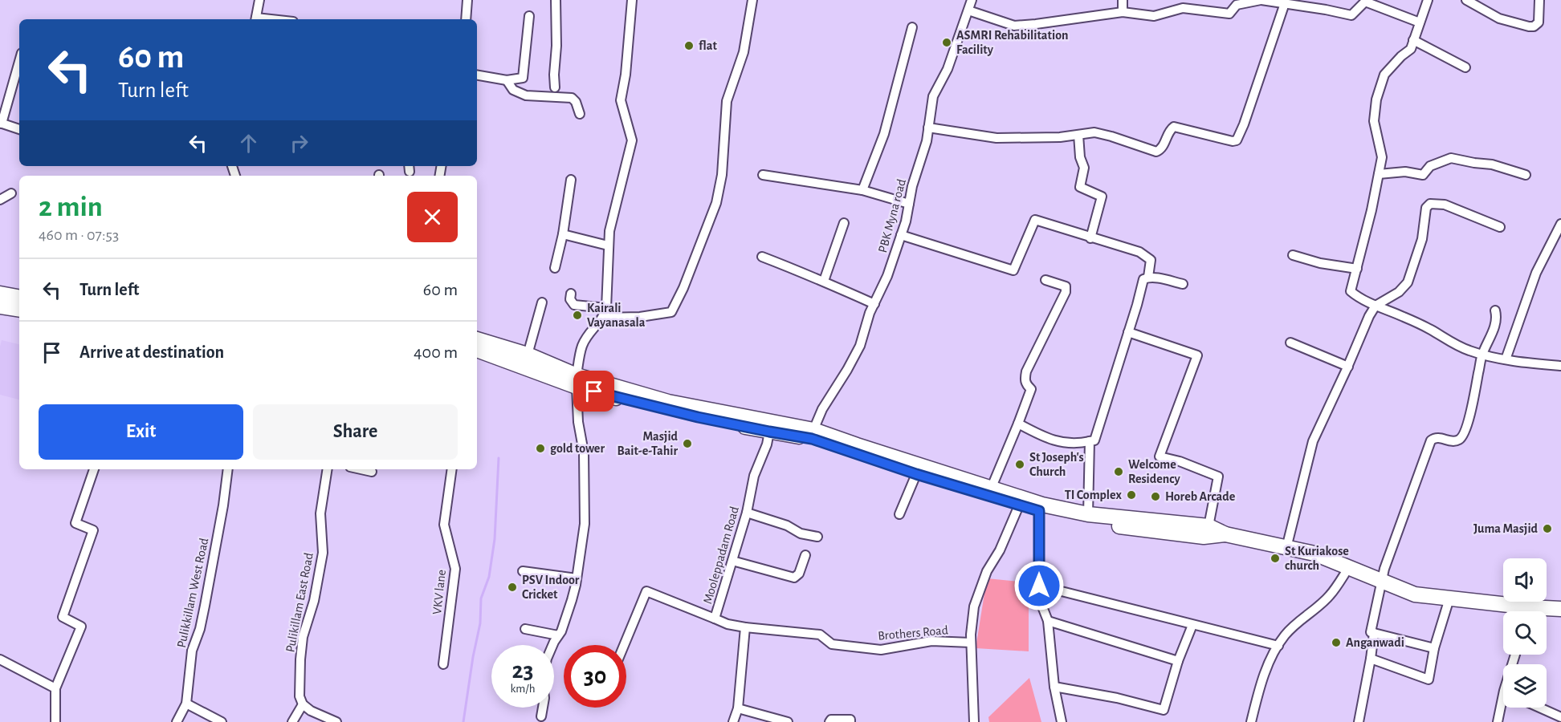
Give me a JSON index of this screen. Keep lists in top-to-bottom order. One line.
{"streets":{"street":["PBK Myna road","Mooleppadam Road","VKV lane","Pulikkillam West Road","Pulikillam East Road","Brothers Road"]},"crossings":[["Mooleppadam Road","Brothers Road"]],"places":["ASMRI Rehabilitation Facility","flat","Kairali Vayanasala","Masjid Bait-e-Tahir","gold tower","St Joseph's Church","Welcome Residency","TI Complex","Horeb Arcade","Juma Masjid","St Kuriakose church","PSV Indoor Cricket","Anganwadi"],"page":{"turn":["60 m","Turn left"],"heading":["2 min","460 m · 07:53"],"list":[{"name":"Turn left","value":"60 m"},{"name":"Arrive at destination","value":"400 m"}],"buttons":["Exit","Share"],"speed":"23 km/h","limit":"30"}}
